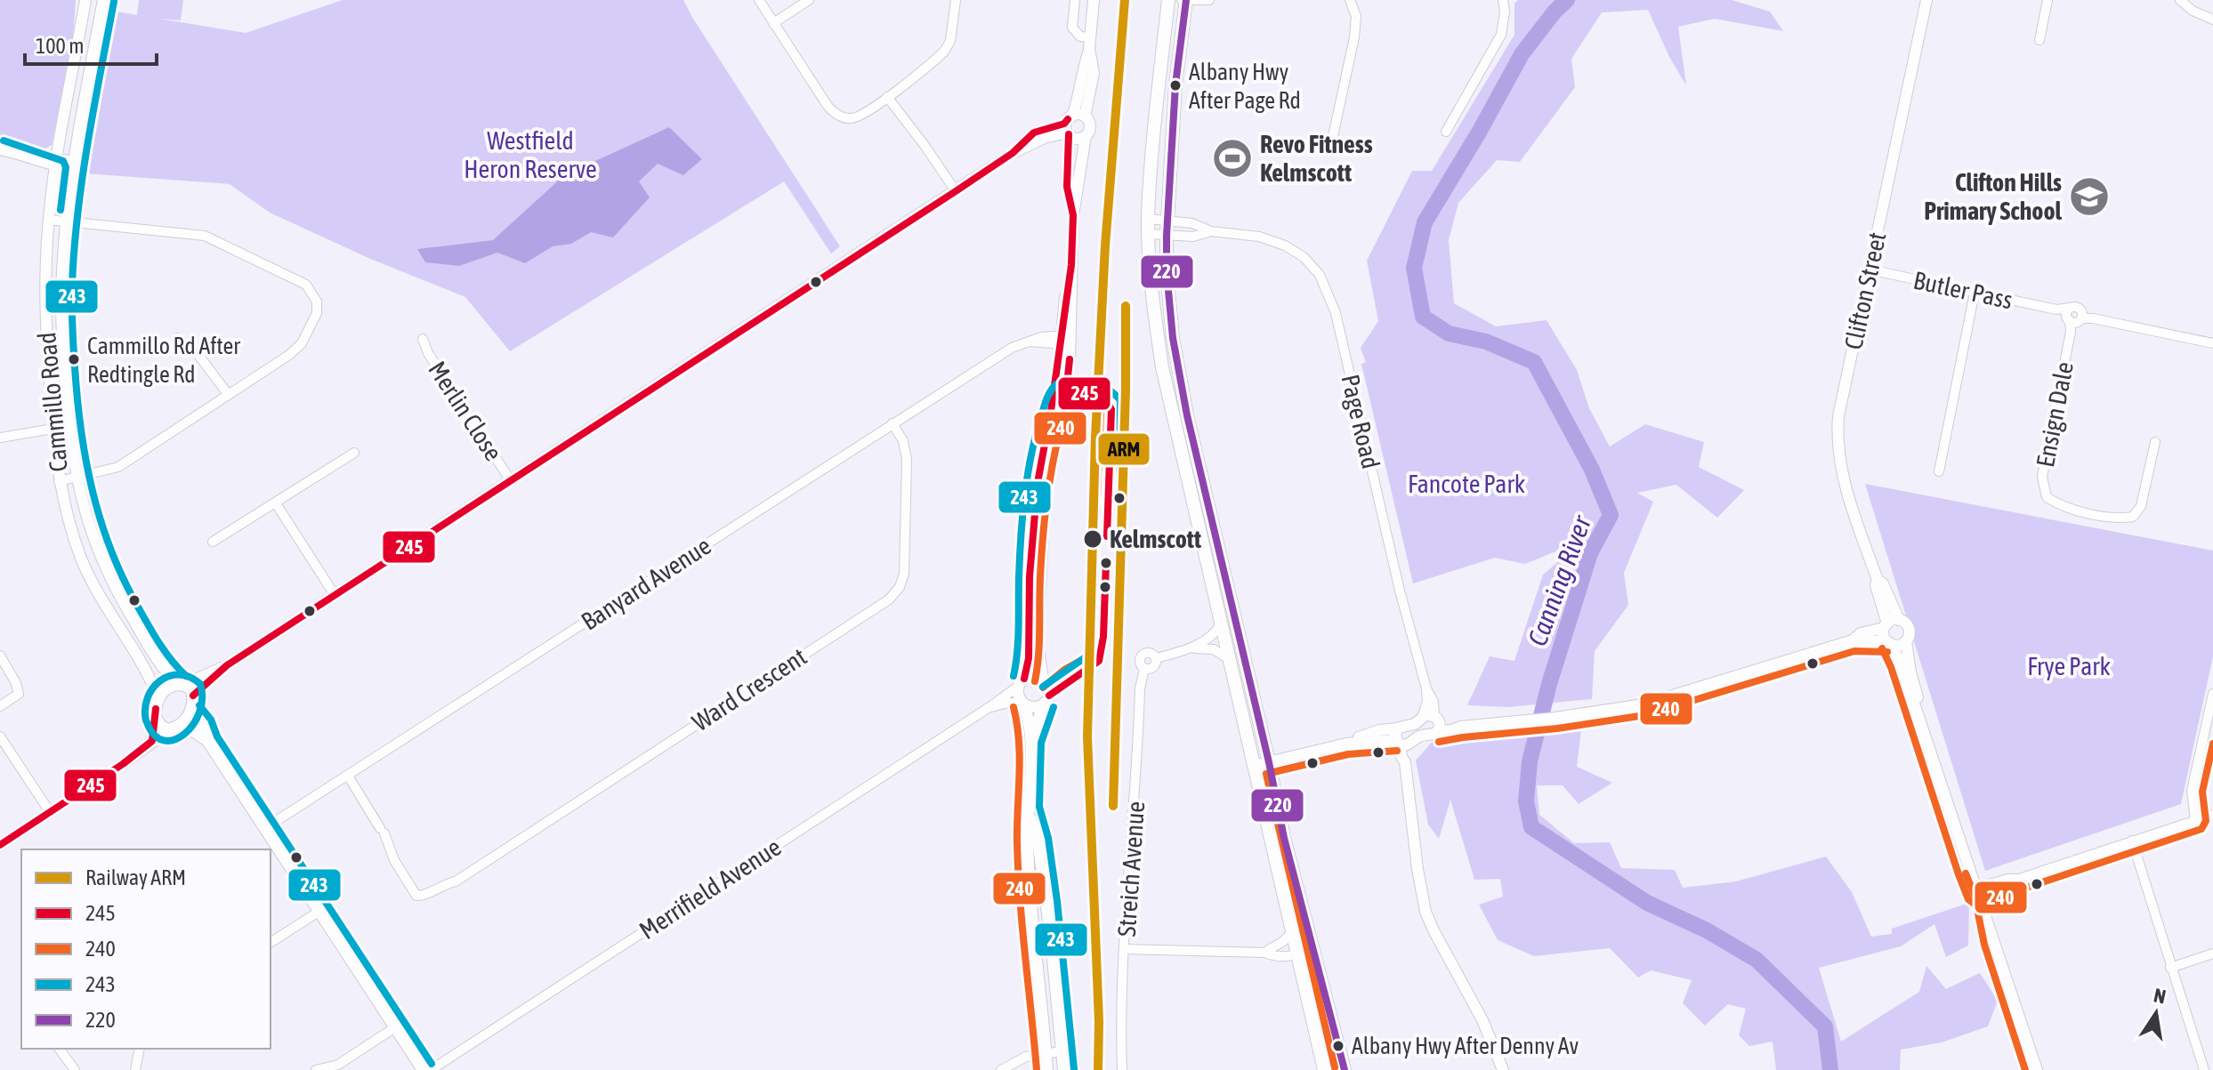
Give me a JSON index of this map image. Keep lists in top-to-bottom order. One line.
{"streets":{"main road":["Clifton Street","Cammillo Road"],"street":["Butler Pass","Merlin Close","Ensign Dale","Page Road","Banyard Avenue","Ward Crescent","Streich Avenue","Merrifield Avenue"]},"crossings":[["Butler Pass","Clifton Street"],["Butler Pass","Ensign Dale"],["Banyard Avenue","Ward Crescent"]],"water":["Canning River"],"parks":["Westfield Heron Reserve","Fancote Park","Frye Park"],"places":{"other":["Albany Hwy After Page Rd","Cammillo Rd After Redtingle Rd","Kelmscott","Albany Hwy After Denny Av"],"sports":["Revo Fitness Kelmscott"],"school or university":["Clifton Hills Primary School"]},"lines":["rail line ARM","transit line 220","transit line 243","transit line 245","transit line 240"],"legend":["Railway ARM","245","240","243","220"],"scale_bar":"100 m","north":"top"}
